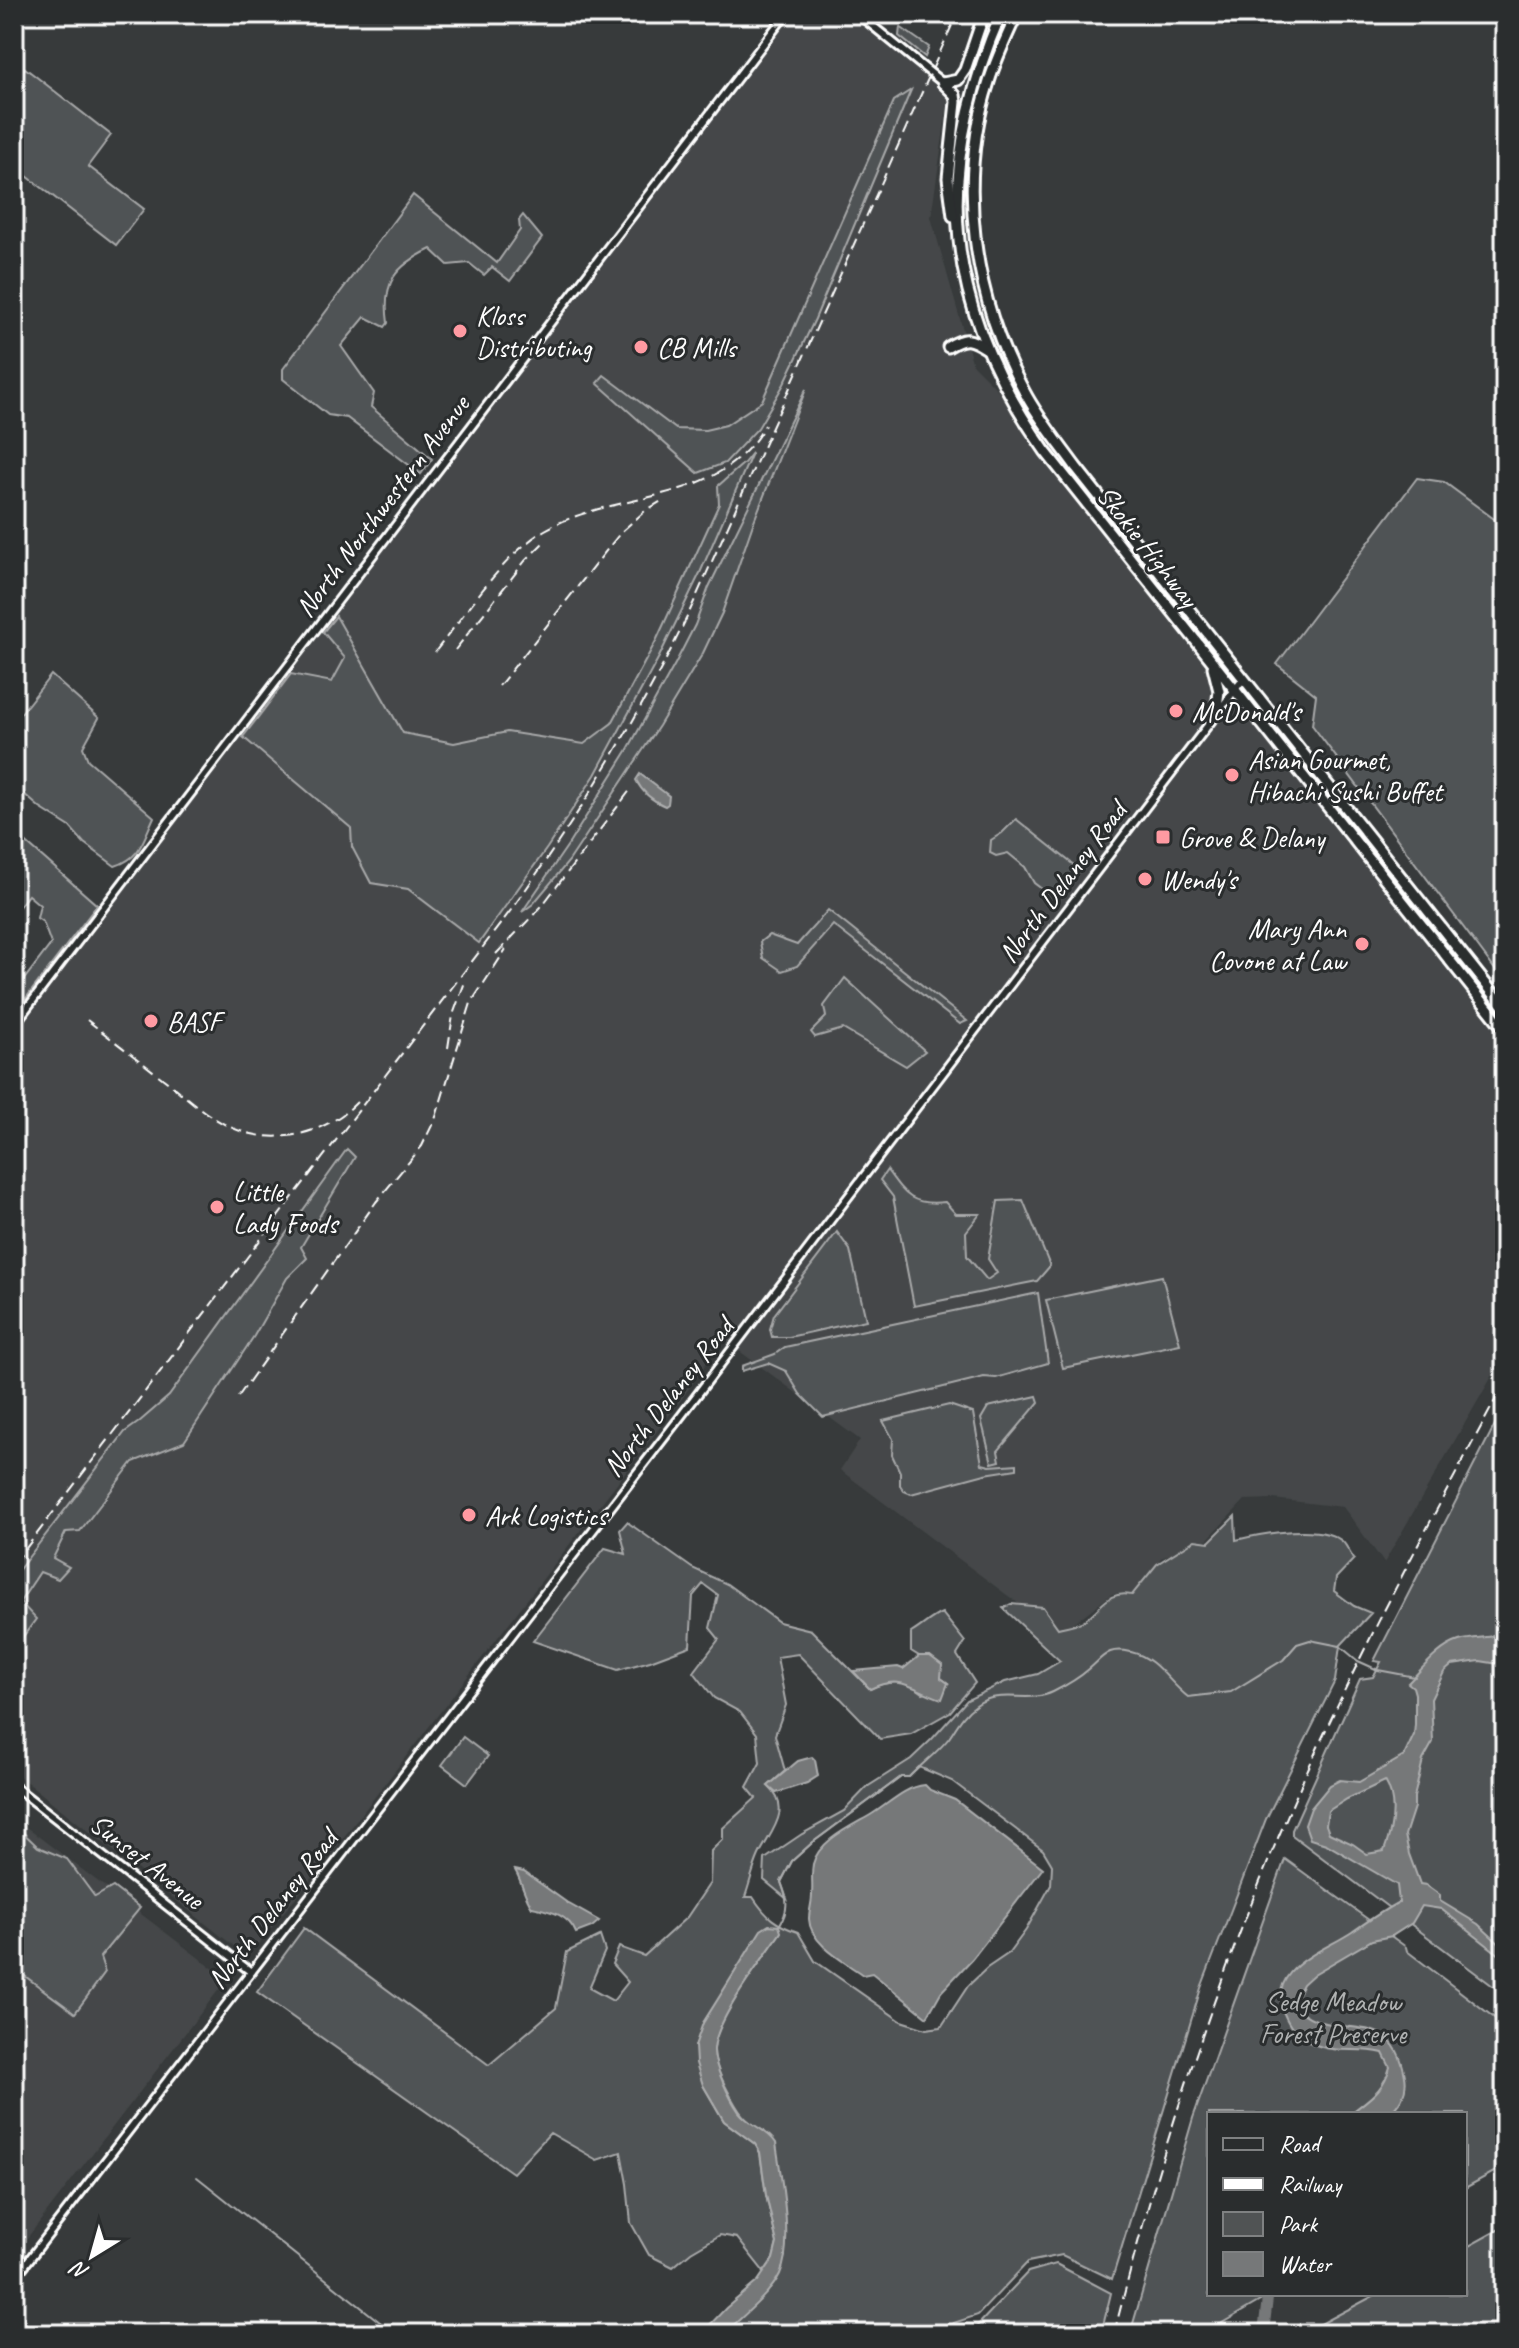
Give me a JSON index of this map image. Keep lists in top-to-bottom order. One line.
{"streets":{"highway":["Skokie Highway"],"street":["North Northwestern Avenue","North Delaney Road","Sunset Avenue"]},"crossings":[["Skokie Highway","North Delaney Road"],["North Delaney Road","Sunset Avenue"]],"parks":["Sedge Meadow Forest Preserve"],"places":{"other":["Kloss Distributing","CB Mills","McDonald's","Asian Gourmet, Hibachi Sushi Buffet","Wendy's","Mary Ann Covone at Law","BASF","Little Lady Foods","Ark Logistics"],"transit":["Grove & Delany"]},"legend":["Road","Railway","Park","Water"],"north":"bottom left"}
